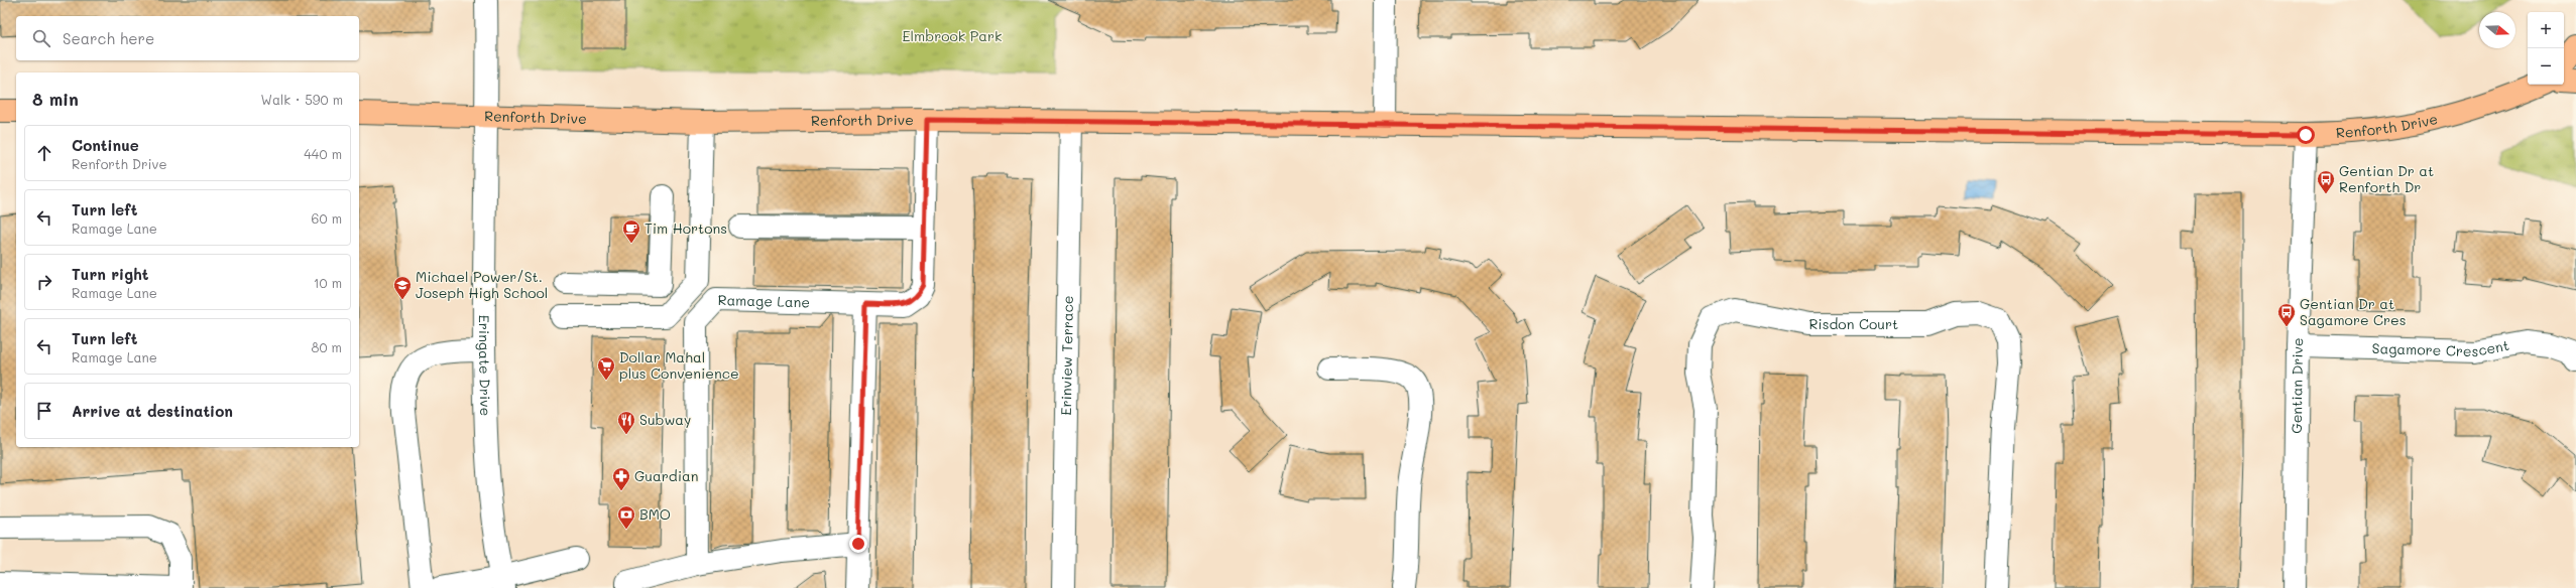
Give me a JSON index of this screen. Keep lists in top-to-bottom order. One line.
{"streets":{"main road":["Renforth Drive"],"street":["Ramage Lane","Risdon Court","Sagamore Crescent","Erinview Terrace","Eringate Drive","Gentian Drive"]},"crossings":[["Renforth Drive","Ramage Lane"],["Renforth Drive","Erinview Terrace"],["Renforth Drive","Eringate Drive"],["Renforth Drive","Gentian Drive"],["Sagamore Crescent","Gentian Drive"]],"parks":["Elmbrook Park"],"places":{"bus stop":["Gentian Dr at Renforth Dr","Gentian Dr at Sagamore Cres"],"cafe":["Tim Hortons"],"school or university":["Michael Power/St. Joseph High School"],"supermarket":["Dollar Mahal plus Convenience"],"restaurant":["Subway"],"pharmacy":["Guardian"],"bank":["BMO"]},"north":"right","page":{"map_buttons":["+","−"],"search":"Search here","heading":["8 min","Walk · 590 m"],"list":[["Continue","Renforth Drive","440 m"],["Turn left","Ramage Lane","60 m"],["Turn right","Ramage Lane","10 m"],["Turn left","Ramage Lane","80 m"],"Arrive at destination"]}}
